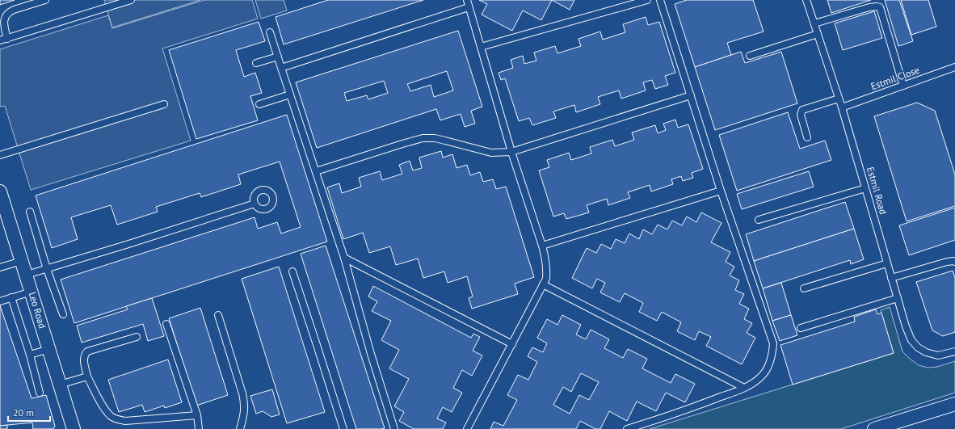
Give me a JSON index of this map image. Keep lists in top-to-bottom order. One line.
{"streets":{"street":["Leo Road"],"lane":["Estmil Close","Estmil Road"]},"crossings":[["Estmil Close","Estmil Road"]],"scale_bar":"20 m"}
